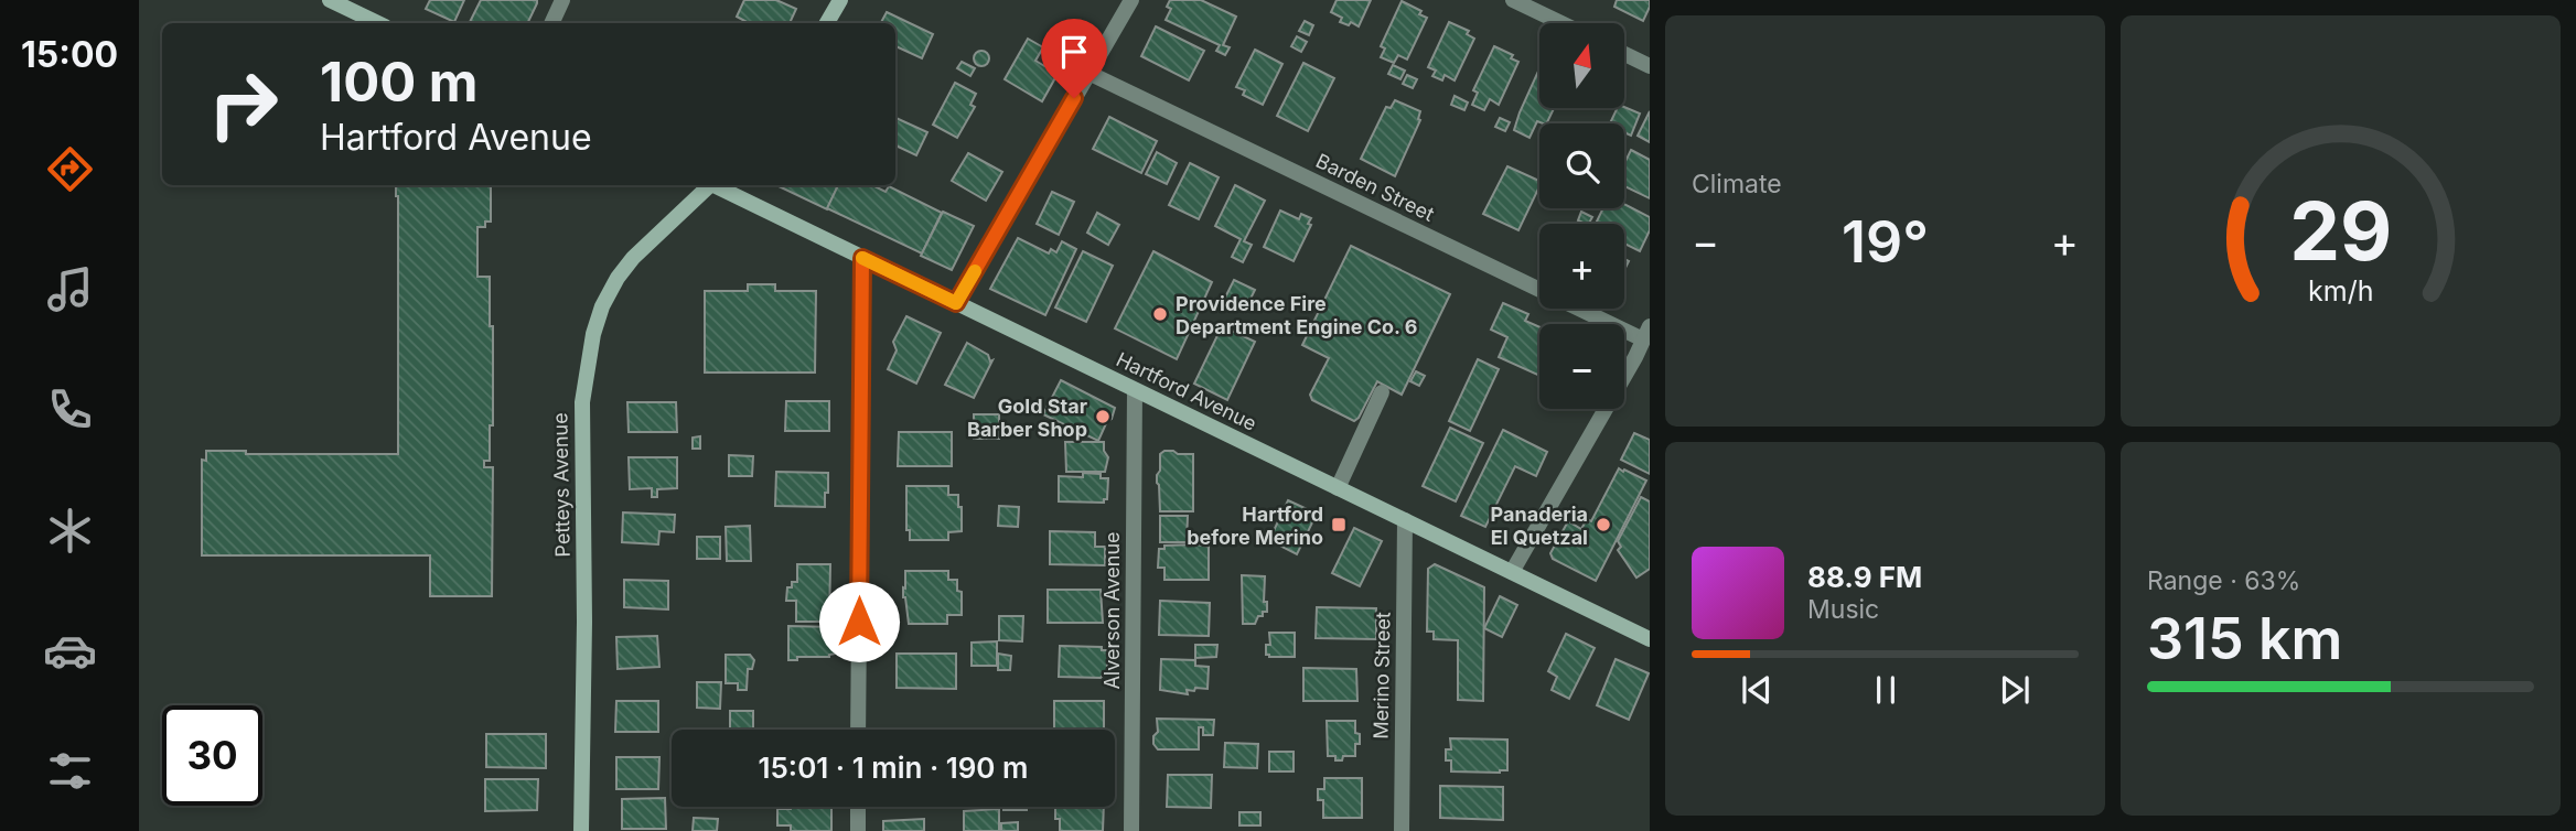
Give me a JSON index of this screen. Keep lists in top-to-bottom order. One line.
{"streets":{"main road":["Hartford Avenue","Petteys Avenue"],"street":["Barden Street","Alverson Avenue","Merino Street"]},"crossings":[["Hartford Avenue","Alverson Avenue"],["Hartford Avenue","Merino Street"]],"places":{"other":["Providence Fire Department Engine Co. 6","Gold Star Barber Shop","Panaderia El Quetzal"],"transit":["Hartford before Merino"]},"north":"top","page":{"tabs":"15:00","tile":["Climate",["Range · 63%","315 km"]],"map_buttons":["+","−"],"turn":["100 m","Hartford Avenue"],"heat":["−","19°","+"],"song":["88.9 FM","Music"],"limit":"30","trip":"15:01 · 1 min · 190 m","gauge":["29","km/h"]}}
